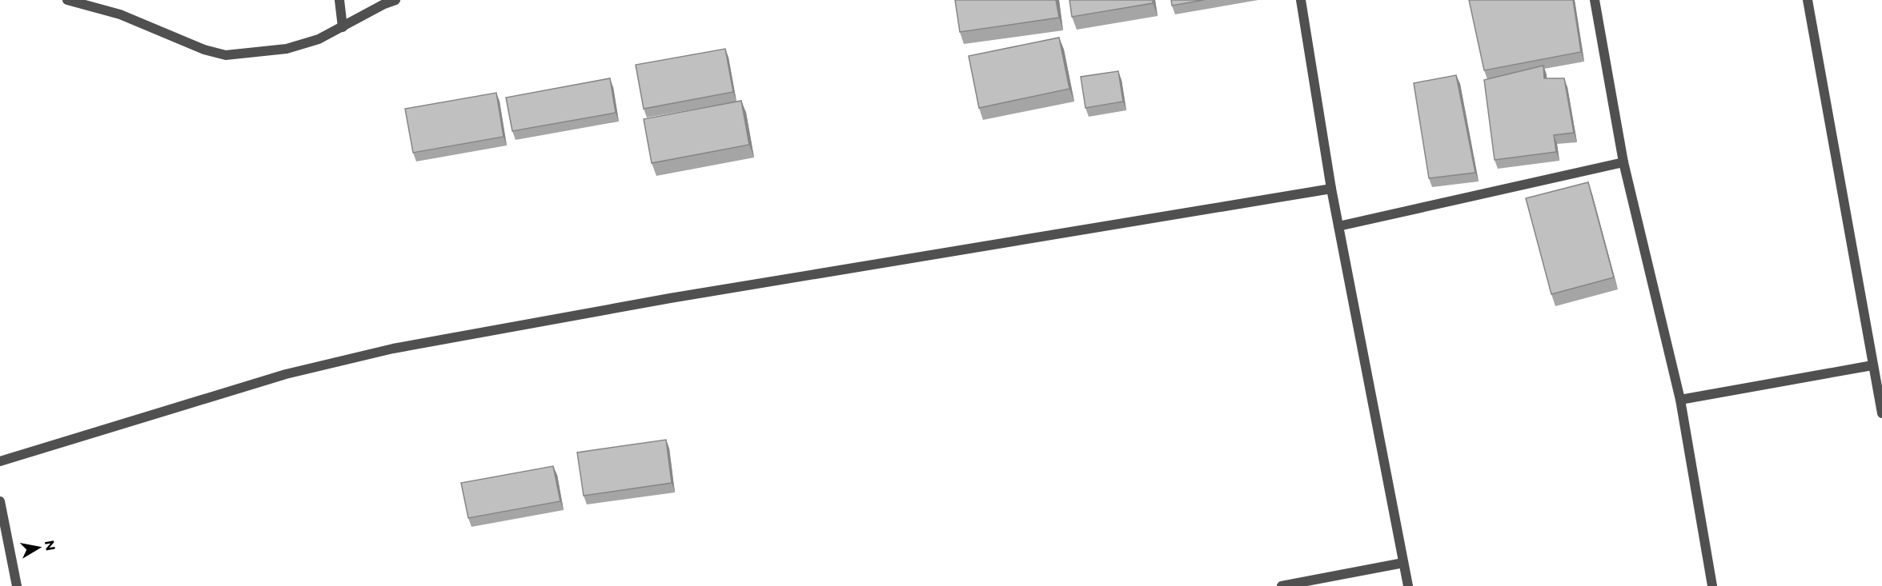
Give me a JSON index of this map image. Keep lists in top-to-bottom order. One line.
{"north":"right"}
